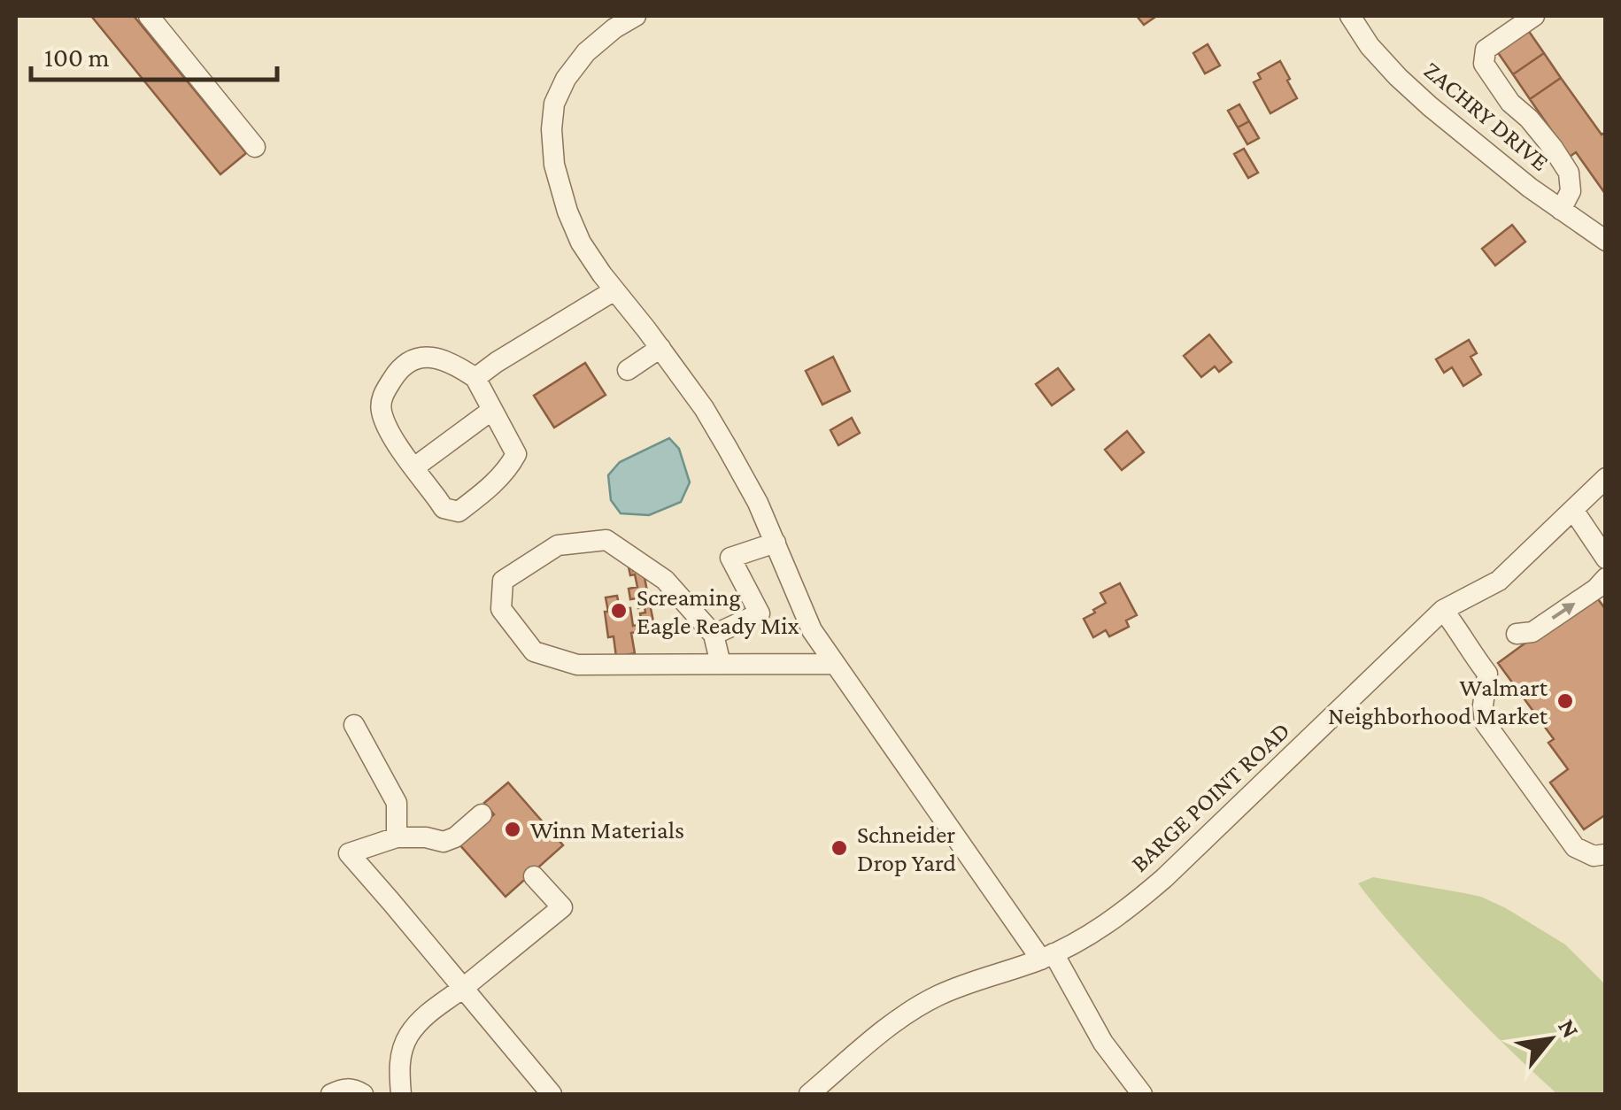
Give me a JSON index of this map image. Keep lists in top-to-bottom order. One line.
{"streets":{"street":["ZACHRY DRIVE","BARGE POINT ROAD"]},"places":["Screaming Eagle Ready Mix","Walmart Neighborhood Market","Winn Materials","Schneider Drop Yard"],"scale_bar":"100 m","north":"top right"}
